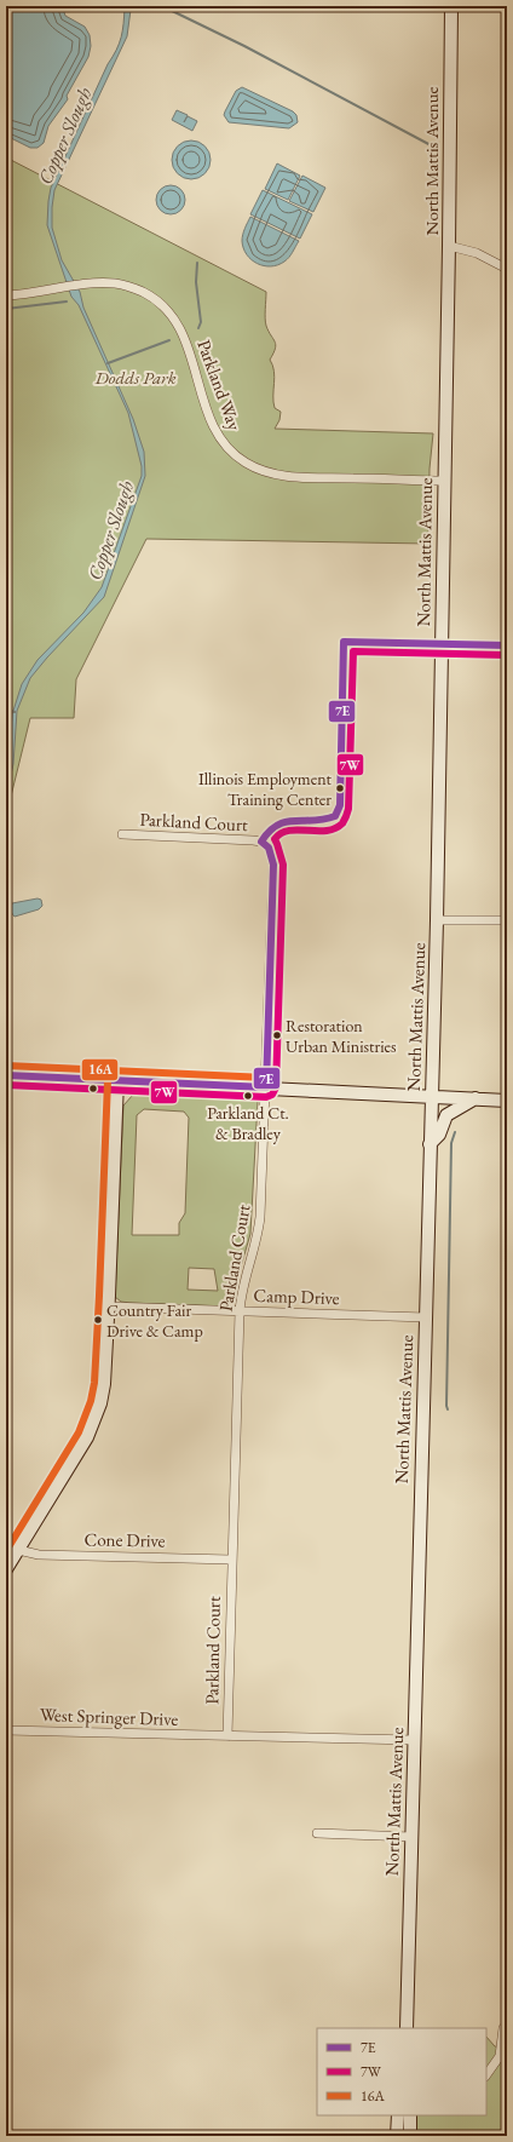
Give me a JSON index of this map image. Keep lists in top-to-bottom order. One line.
{"streets":{"main road":["North Mattis Avenue"],"street":["Parkland Way","Parkland Court","Camp Drive","Cone Drive","West Springer Drive"]},"crossings":[["North Mattis Avenue","Parkland Way"],["North Mattis Avenue","Camp Drive"],["North Mattis Avenue","West Springer Drive"],["Parkland Court","Camp Drive"],["Parkland Court","Cone Drive"],["Parkland Court","West Springer Drive"]],"water":["Copper Slough"],"parks":["Dodds Park"],"places":["Illinois Employment Training Center","Restoration Urban Ministries","Parkland Ct. & Bradley","Country Fair Drive & Camp"],"lines":["transit line 7E","transit line 7W","transit line 16A"],"legend":["7E","7W","16A"]}
